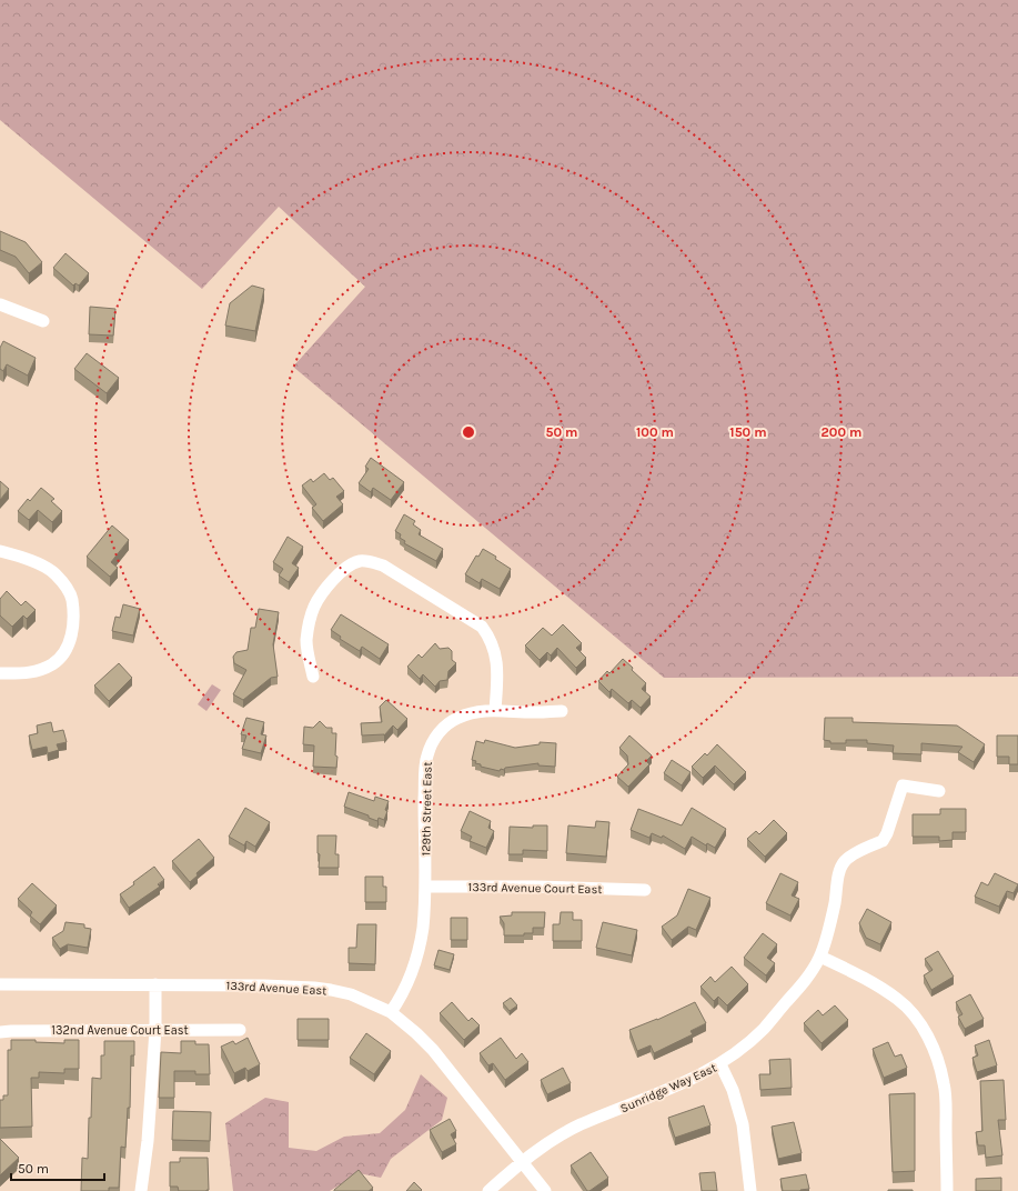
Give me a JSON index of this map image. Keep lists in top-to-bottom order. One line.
{"streets":{"street":["129th Street East","133rd Avenue Court East","133rd Avenue East","132nd Avenue Court East","Sunridge Way East"]},"crossings":[["129th Street East","133rd Avenue Court East"],["129th Street East","133rd Avenue East"],["133rd Avenue East","Sunridge Way East"]],"scale_bar":"50 m","rings":["50 m","100 m","150 m","200 m"]}
